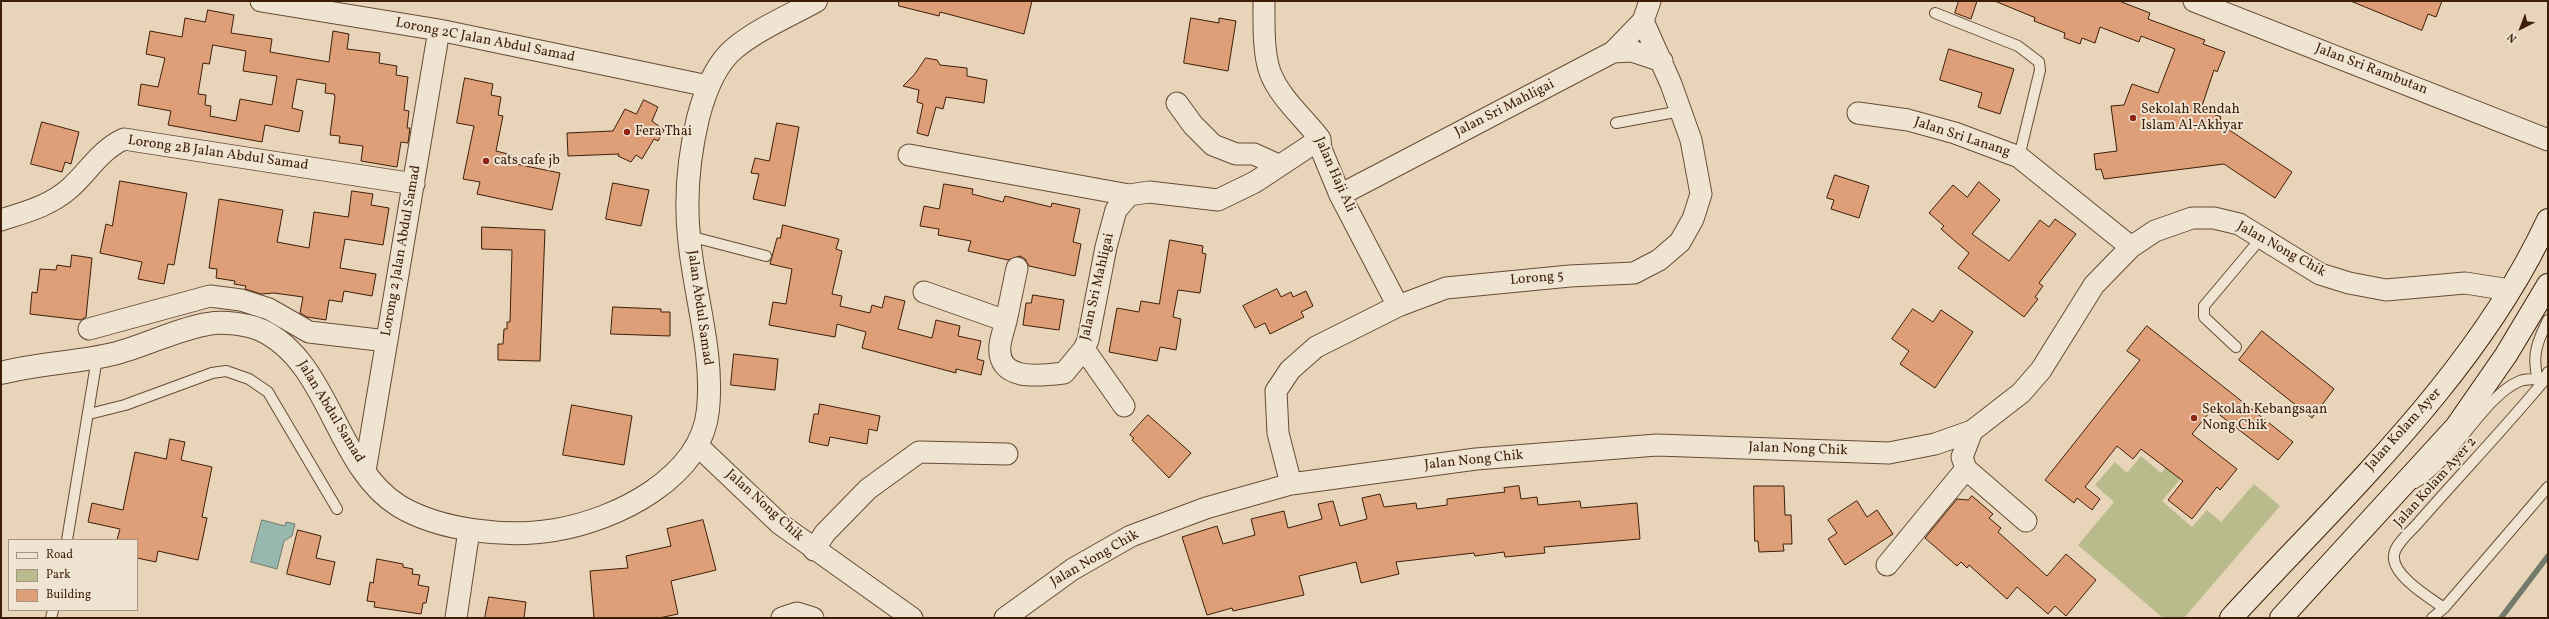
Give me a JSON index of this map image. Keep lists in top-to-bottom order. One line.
{"streets":{"street":["Lorong 2C Jalan Abdul Samad","Jalan Sri Rambutan","Jalan Sri Mahligai","Jalan Sri Lanang","Lorong 2B Jalan Abdul Samad","Jalan Haji Ali","Jalan Nong Chik","Lorong 2 Jalan Abdul Samad","Lorong 5","Jalan Abdul Samad","Jalan Kolam Ayer"],"lane":["Jalan Kolam Ayer 2"]},"crossings":[["Lorong 2C Jalan Abdul Samad","Lorong 2 Jalan Abdul Samad"],["Lorong 2C Jalan Abdul Samad","Jalan Abdul Samad"],["Jalan Sri Mahligai","Jalan Haji Ali"],["Jalan Sri Mahligai","Lorong 5"],["Jalan Sri Lanang","Jalan Nong Chik"],["Lorong 2B Jalan Abdul Samad","Lorong 2 Jalan Abdul Samad"],["Jalan Haji Ali","Lorong 5"],["Jalan Nong Chik","Lorong 5"],["Jalan Nong Chik","Jalan Abdul Samad"],["Jalan Nong Chik","Jalan Kolam Ayer"],["Lorong 2 Jalan Abdul Samad","Jalan Abdul Samad"]],"places":["Sekolah Rendah Islam Al-Akhyar","Fera Thai","cats cafe jb","Sekolah Kebangsaan Nong Chik"],"legend":["Road","Park","Building"],"north":"bottom left"}
